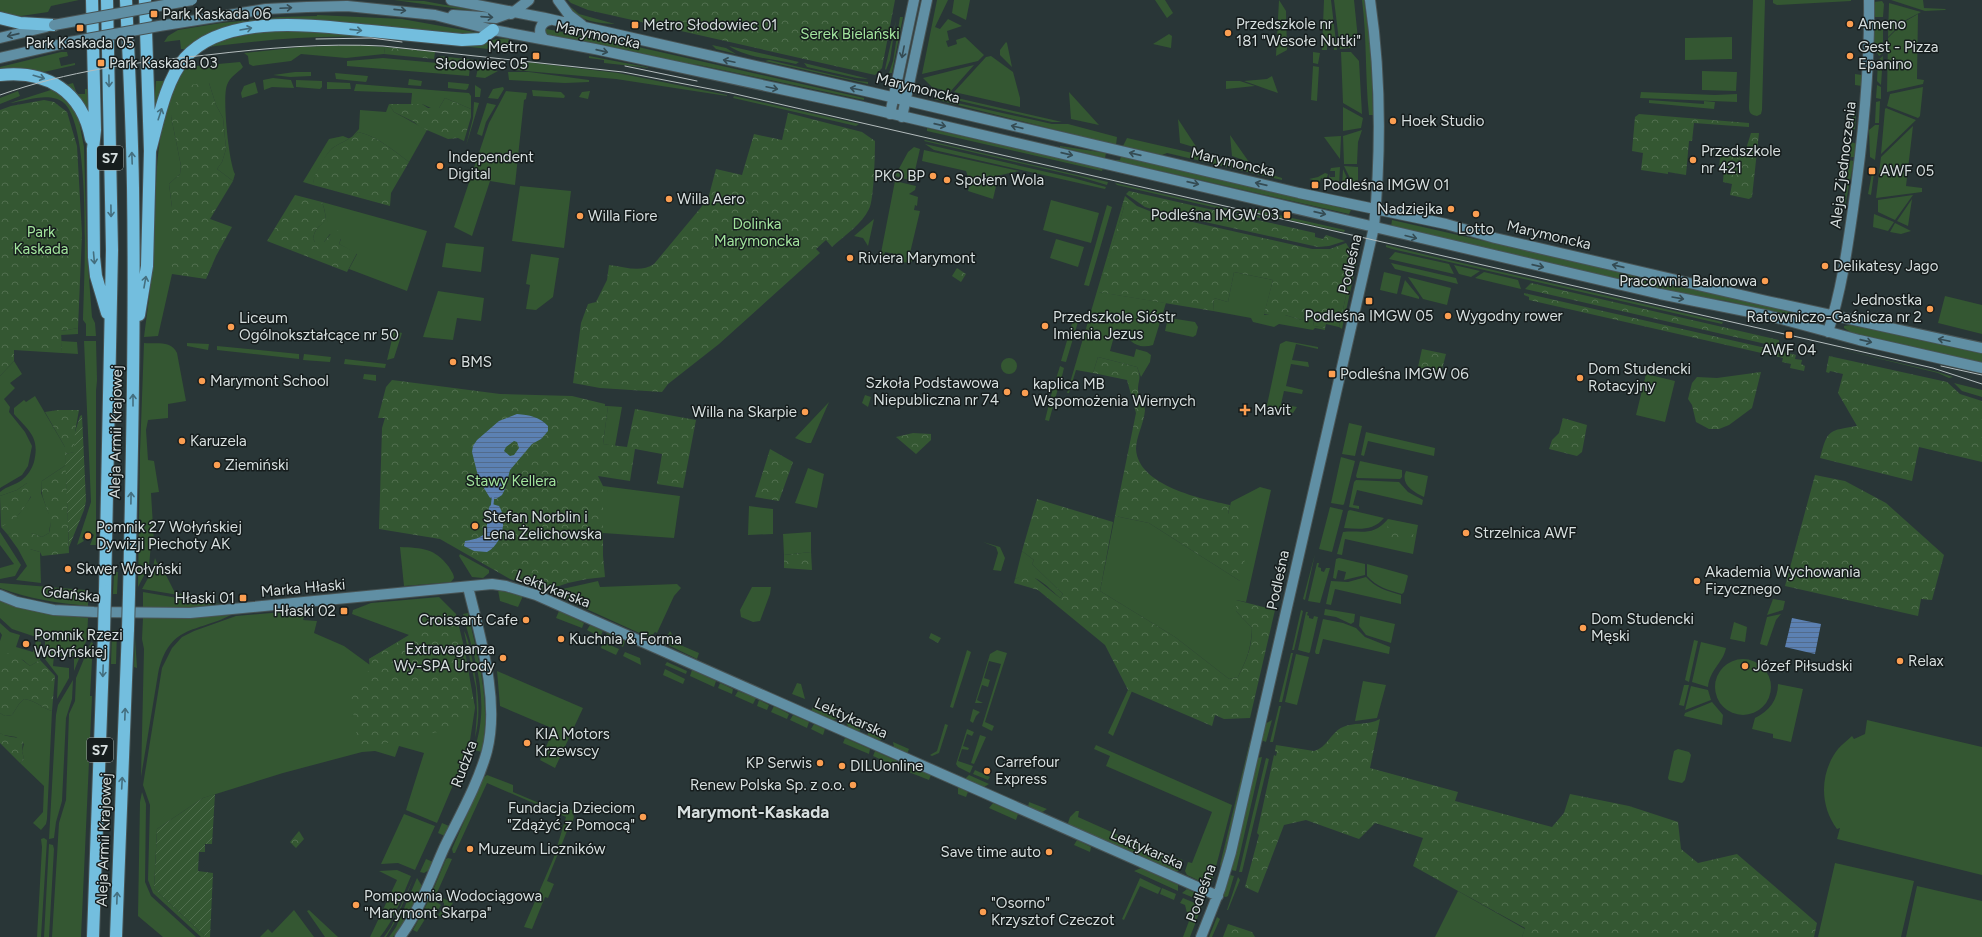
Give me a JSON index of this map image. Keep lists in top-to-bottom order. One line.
{"streets":{"highway":["S7","Aleja Armii Krajowej"],"main road":["Marymoncka","Aleja Zjednoczenia","Podleśna","Marka Hłaski","Lektykarska","Gdańska","Rudzka"]},"crossings":[["Marymoncka","Aleja Zjednoczenia"],["Marymoncka","Podleśna"],["Podleśna","Lektykarska"],["Marka Hłaski","Lektykarska"],["Marka Hłaski","Gdańska"],["Marka Hłaski","Rudzka"],["Lektykarska","Rudzka"]],"districts":["Marymont-Kaskada"],"parks":["Serek Bielański","Dolinka Marymoncka","Park Kaskada","Stawy Kellera"],"places":{"transit":["Park Kaskada 06","Metro Słodowiec 01","Park Kaskada 05","Metro Słodowiec 05","Park Kaskada 03","AWF 05","Podleśna IMGW 01","Podleśna IMGW 03","Podleśna IMGW 05","AWF 04","Podleśna IMGW 06","Hłaski 01","Hłaski 02"],"other":["Ameno","Przedszkole nr 181 \"Wesołe Nutki\"","Gest - Pizza Epanino","Hoek Studio","Przedszkole nr 421","Independent Digital","PKO BP","Społem Wola","Willa Aero","Nadziejka","Lotto","Willa Fiore","Riviera Marymont","Delikatesy Jago","Pracownia Balonowa","Jednostka Ratowniczo-Gaśnicza nr 2","Wygodny rower","Przedszkole Sióstr Imienia Jezus","Liceum Ogólnokształcące nr 50","BMS","Dom Studencki Rotacyjny","Marymont School","Szkoła Podstawowa Niepubliczna nr 74","kaplica MB Wspomożenia Wiernych","Willa na Skarpie","Karuzela","Ziemiński","Stefan Norblin i Lena Żelichowska","Strzelnica AWF","Pomnik 27 Wołyńskiej Dywizji Piechoty AK","Skwer Wołyński","Akademia Wychowania Fizycznego","Croissant Cafe","Dom Studencki Męski","Kuchnia & Forma","Pomnik Rzezi Wołyńskiej","Extravaganza Wy-SPA Urody","Relax","Józef Piłsudski","KIA Motors Krzewscy","KP Serwis","DILUonline","Carrefour Express","Renew Polska Sp. z o.o.","Fundacja Dzieciom \"Zdążyć z Pomocą\"","Muzeum Liczników","Save time auto","Pompownia Wodociągowa \"Marymont Skarpa\"","\"Osorno\" Krzysztof Czeczot"],"health":["Mavit"]}}
